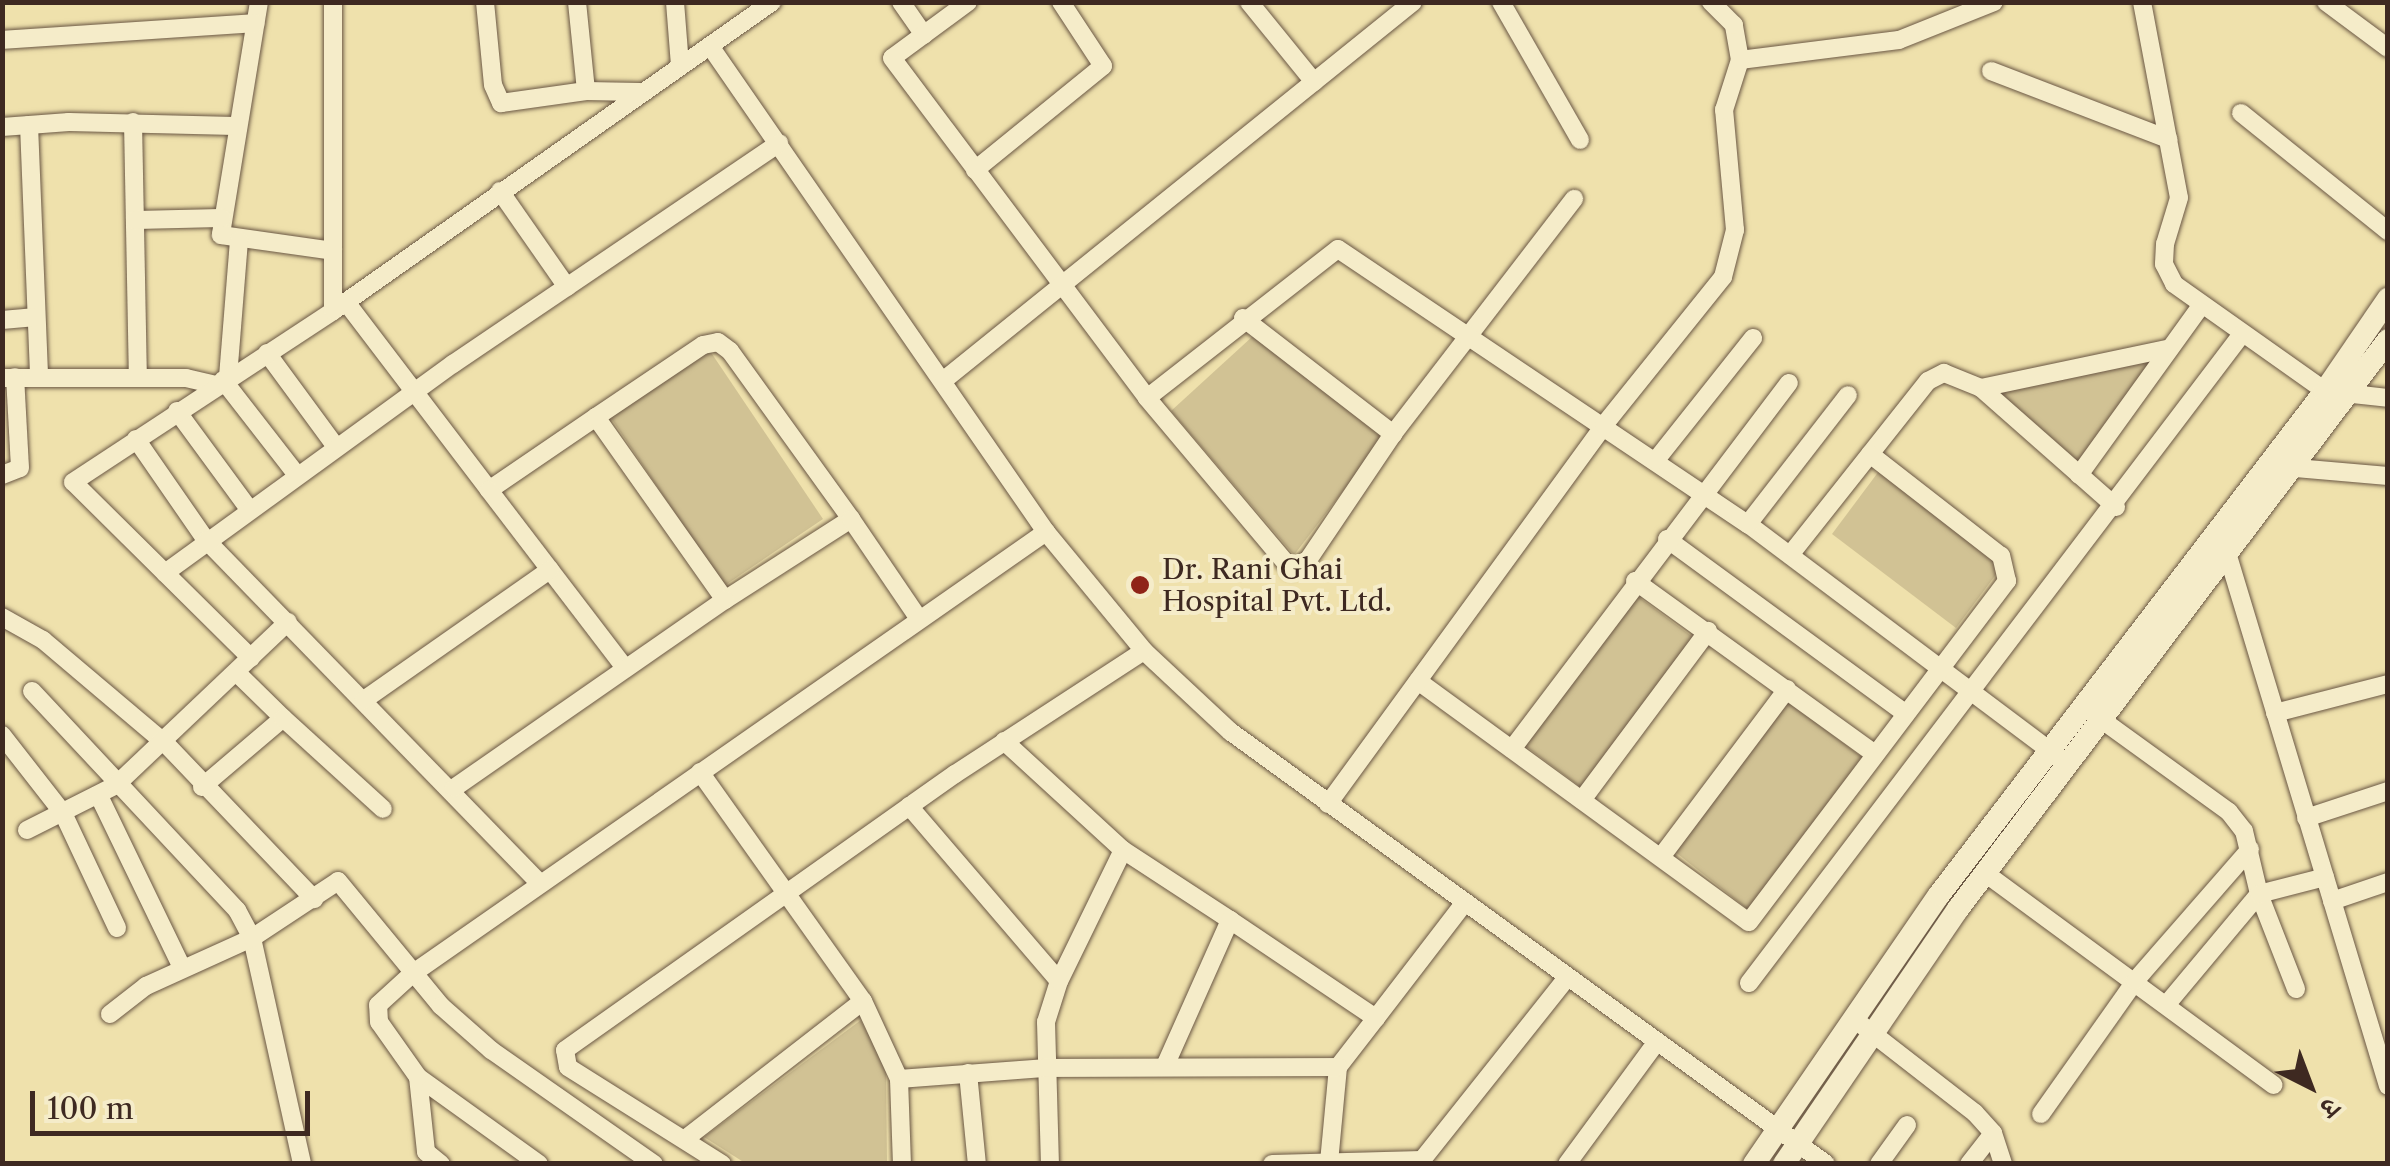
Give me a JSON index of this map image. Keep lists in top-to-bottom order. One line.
{"places":["Dr. Rani Ghai Hospital Pvt. Ltd."],"scale_bar":"100 m","north":"bottom right"}
